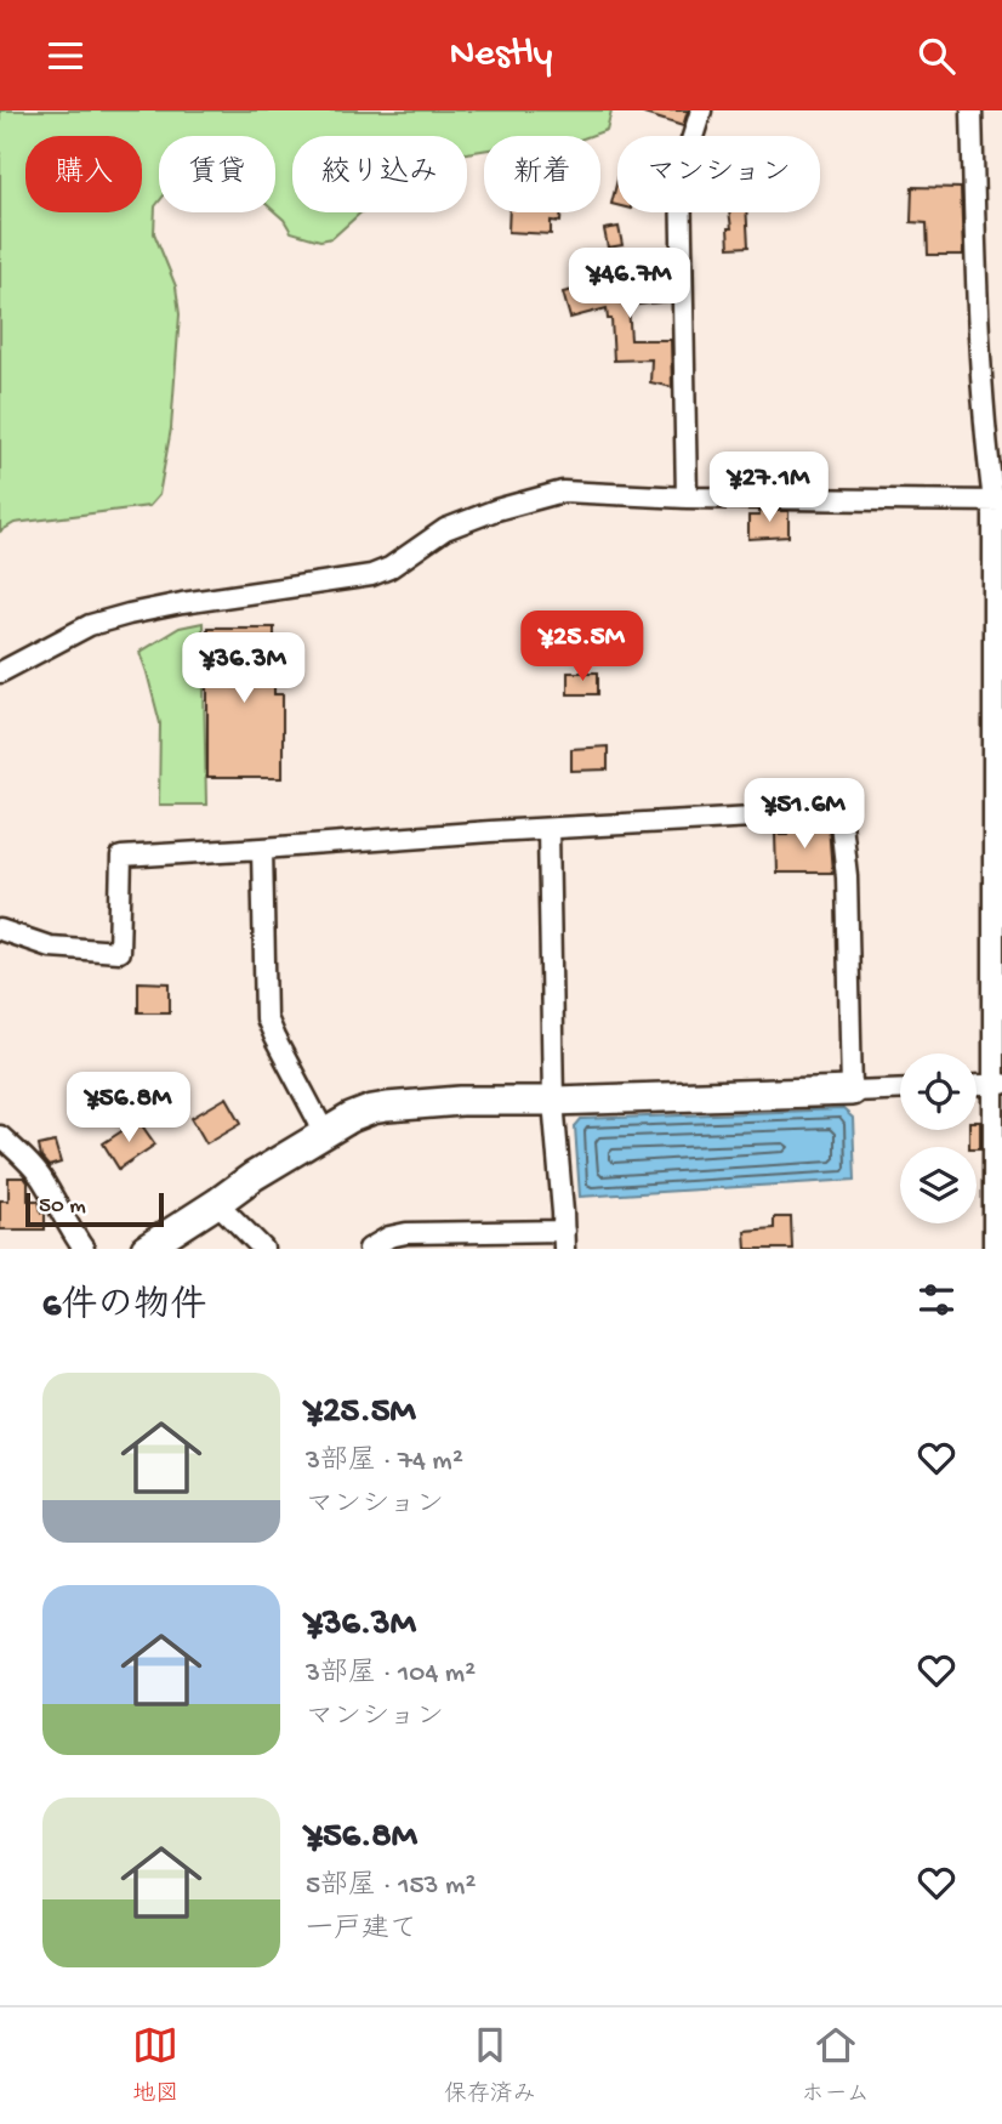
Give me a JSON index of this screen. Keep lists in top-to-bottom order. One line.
{"scale_bar":"50 m","page":{"header":"Nestly","chip":["購入","賃貸","絞り込み","新着","マンション"],"price":["¥46.7M","¥27.1M","¥25.5M","¥36.3M","¥51.6M","¥56.8M"],"scale":"50 m","heading":"6件の物件","list":[{"name":"¥25.5M","note":"3部屋 · 74 m² · マンション"},{"name":"¥36.3M","note":"3部屋 · 104 m² · マンション"},{"name":"¥56.8M","note":"5部屋 · 153 m² · 一戸建て"}],"tabs":["地図","保存済み","ホーム"]}}
